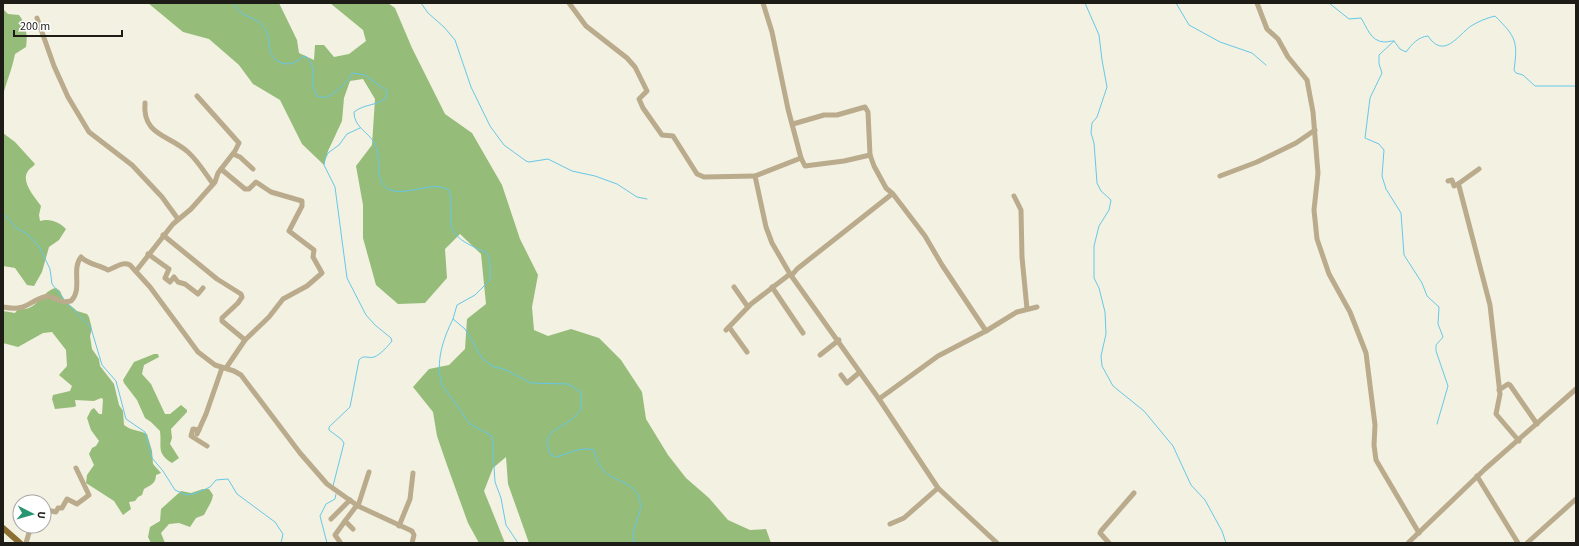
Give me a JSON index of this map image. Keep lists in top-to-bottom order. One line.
{"scale_bar":"200 m","north":"right"}
